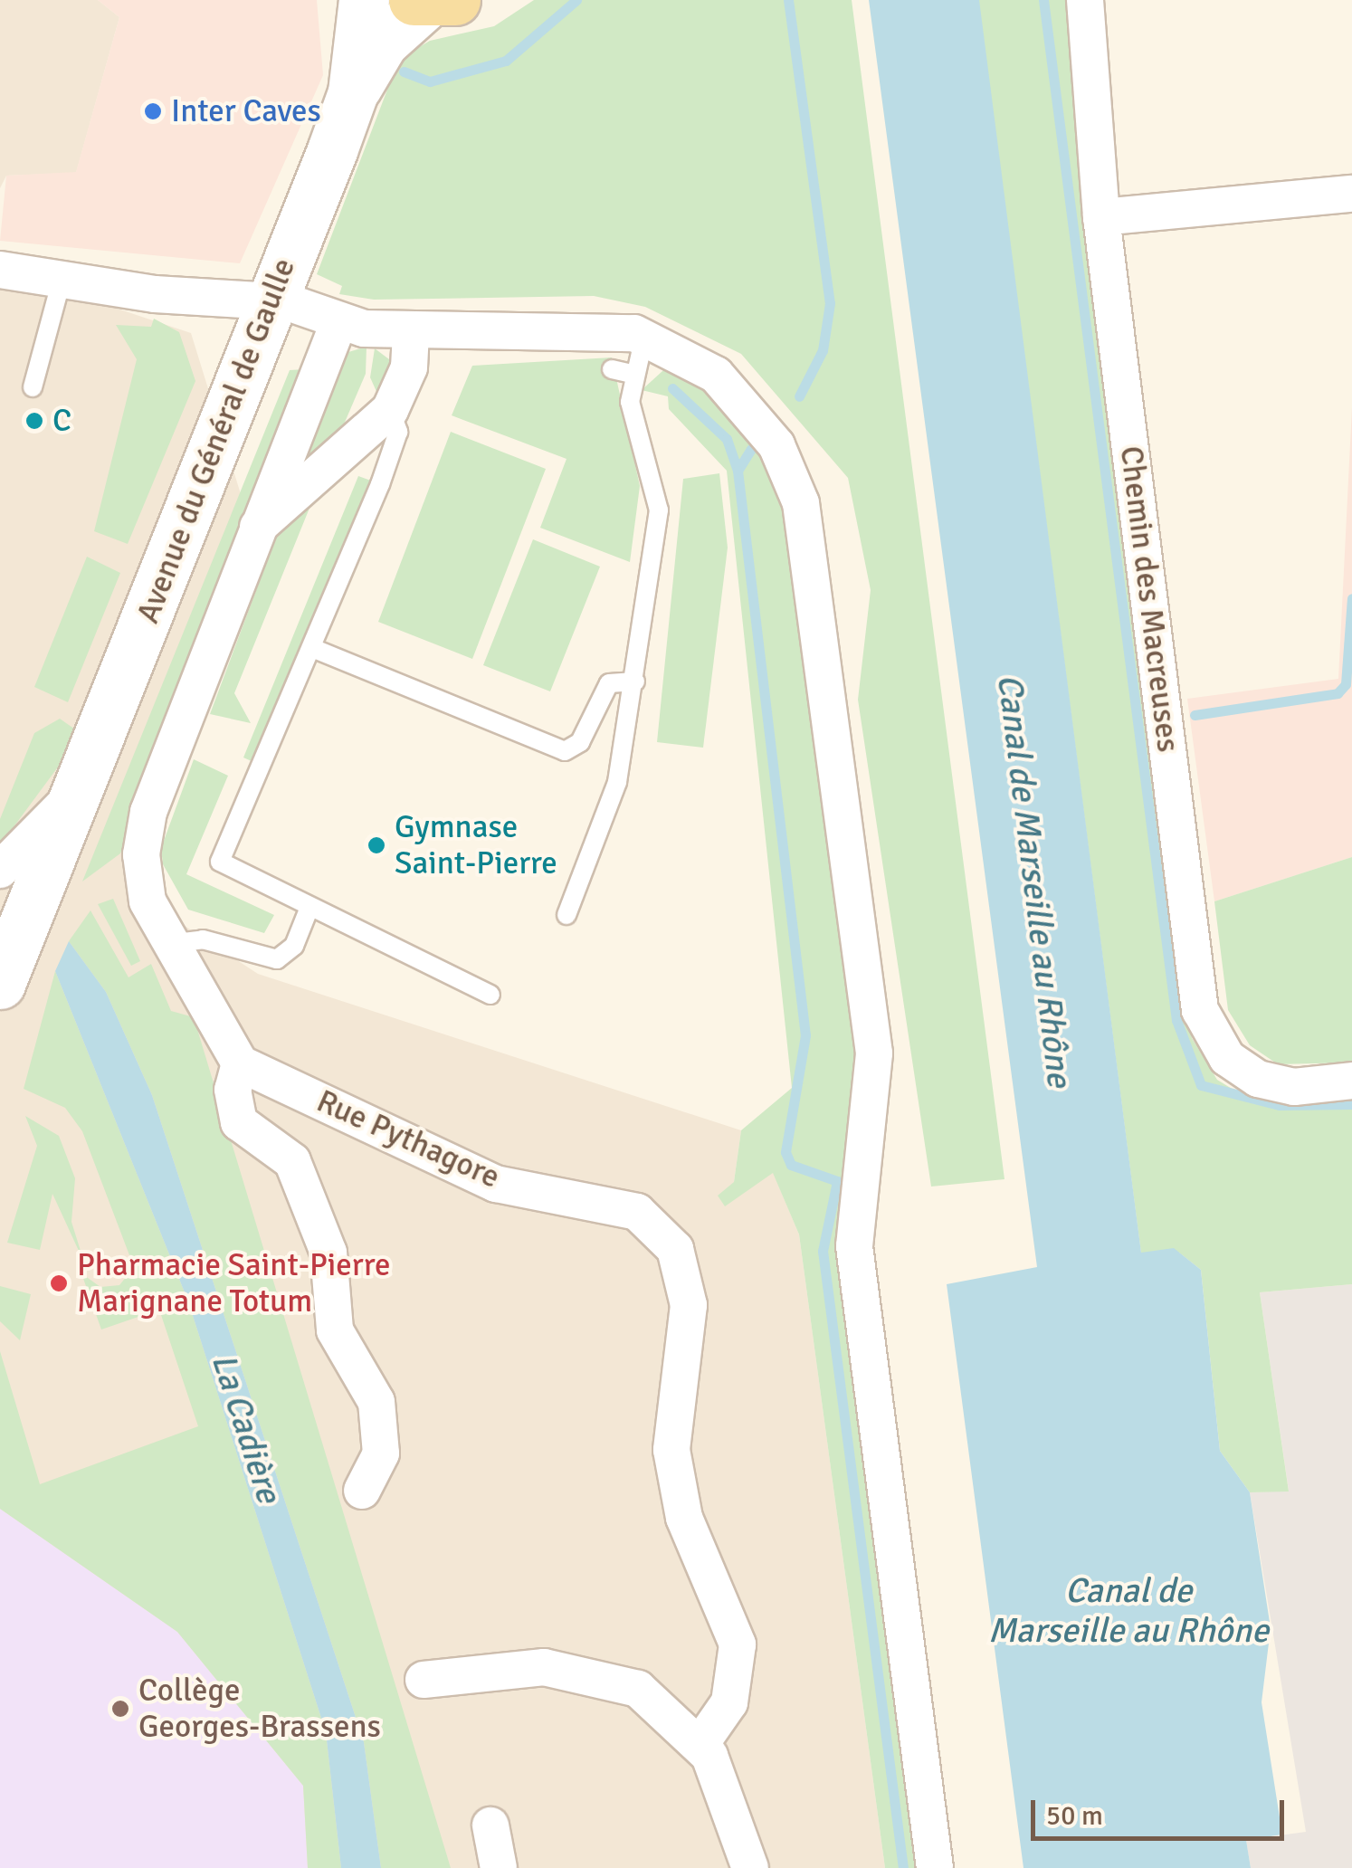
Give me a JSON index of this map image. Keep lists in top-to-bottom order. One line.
{"streets":{"street":["Avenue du Général de Gaulle","Chemin des Macreuses","Rue Pythagore"]},"water":["Canal de Marseille au Rhône","La Cadière"],"places":["Inter Caves","C","Gymnase Saint-Pierre","Pharmacie Saint-Pierre Marignane Totum","Collège Georges-Brassens"],"scale_bar":"50 m"}
